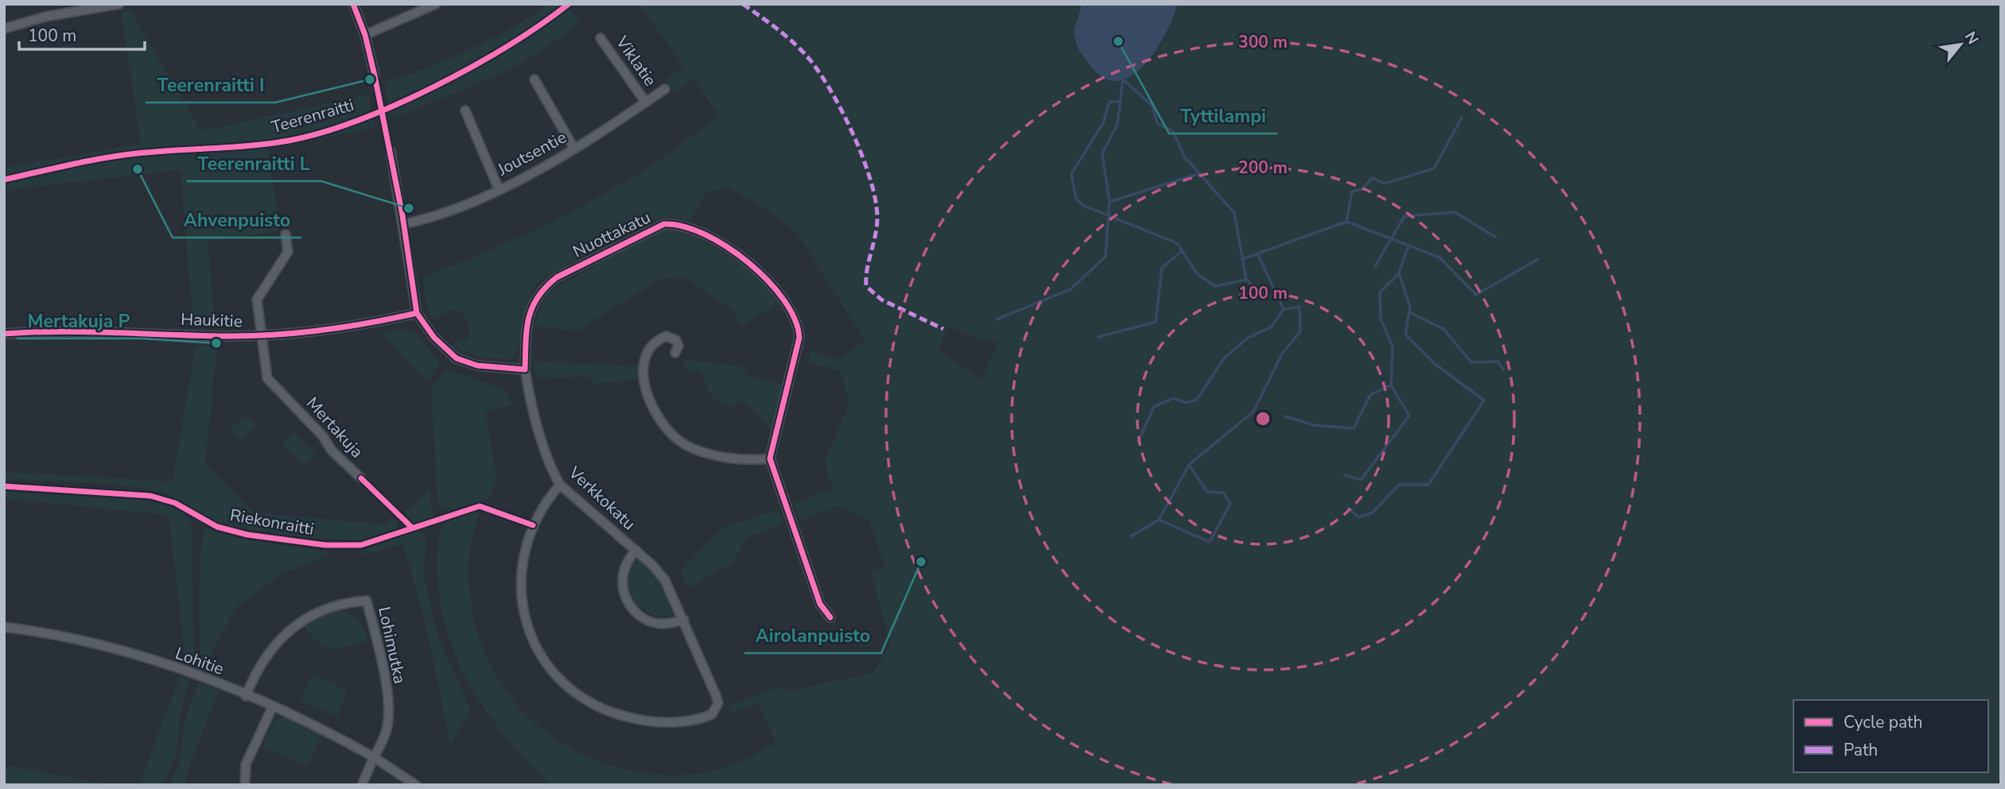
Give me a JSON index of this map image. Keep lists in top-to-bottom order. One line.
{"streets":{"street":["Viklatie","Joutsentie","Nuottakatu","Haukitie","Mertakuja","Verkkokatu","Lohimutka","Lohitie"],"cycle path":["Teerenraitti","Riekonraitti"]},"crossings":[["Viklatie","Joutsentie"],["Nuottakatu","Verkkokatu"],["Haukitie","Mertakuja"],["Lohimutka","Lohitie"]],"places":["Tyttilampi","Teerenraitti I","Ahvenpuisto","Teerenraitti L","Mertakuja P","Airolanpuisto"],"legend":["Cycle path","Path"],"scale_bar":"100 m","north":"top right","rings":["300 m","200 m","100 m"]}
